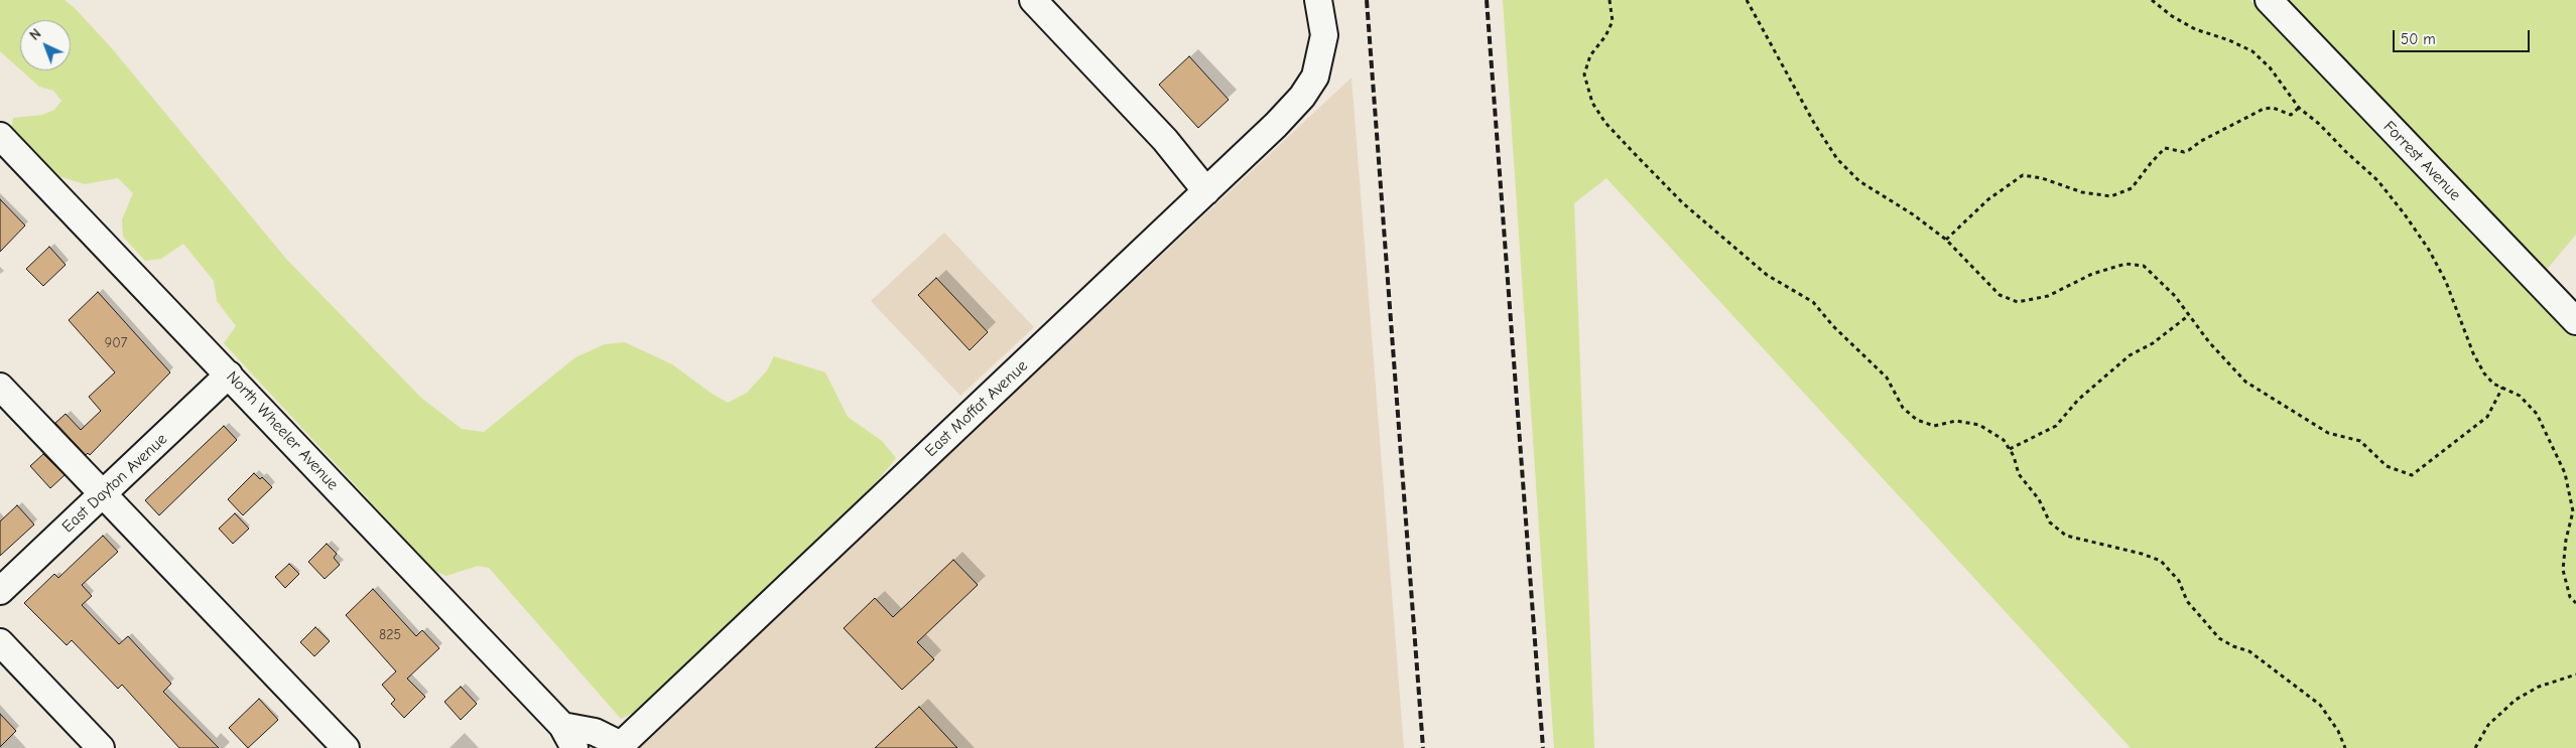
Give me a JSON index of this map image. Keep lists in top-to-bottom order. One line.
{"streets":{"street":["Forrest Avenue","East Moffat Avenue","North Wheeler Avenue","East Dayton Avenue"]},"crossings":[["East Moffat Avenue","North Wheeler Avenue"],["North Wheeler Avenue","East Dayton Avenue"]],"house_numbers":["907","825"],"scale_bar":"50 m","north":"top left"}
